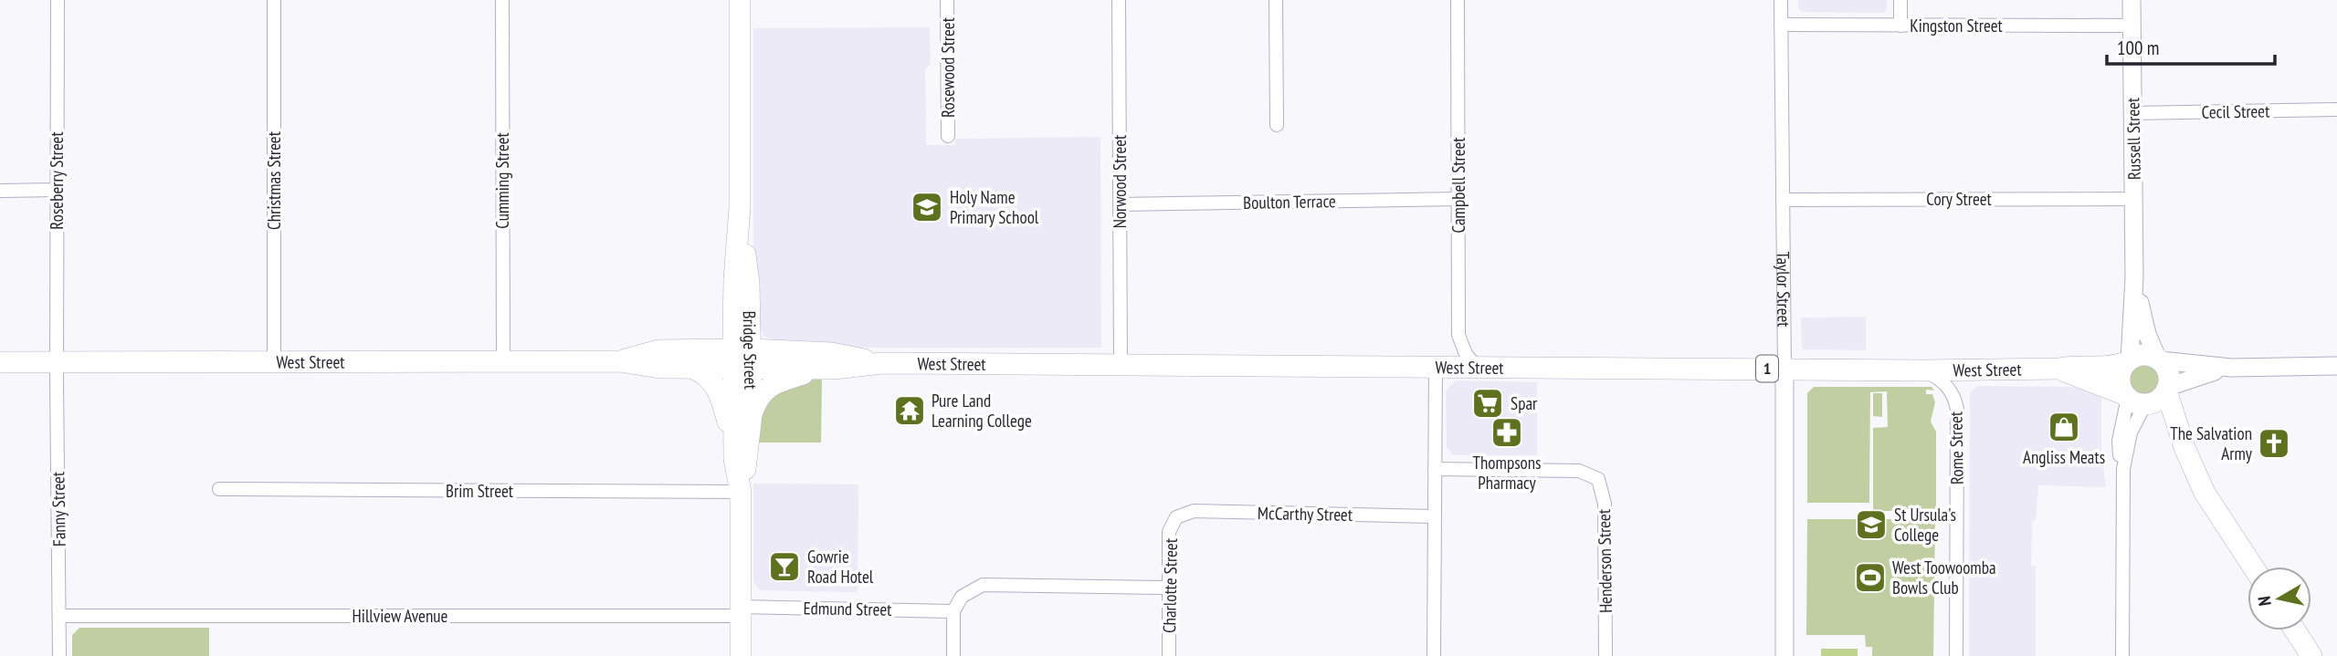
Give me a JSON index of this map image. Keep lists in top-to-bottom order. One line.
{"streets":{"main road":["Russell Street","Taylor Street","Bridge Street","West Street","1"],"street":["Kingston Street","Rosewood Street","Cecil Street","Roseberry Street","Christmas Street","Cumming Street","Norwood Street","Campbell Street","Cory Street","Boulton Terrace","Rome Street","Brim Street","Fanny Street","McCarthy Street","Henderson Street","Charlotte Street","Edmund Street","Hillview Avenue"]},"crossings":[["Kingston Street","Russell Street"],["Kingston Street","Taylor Street"],["Cecil Street","Russell Street"],["Russell Street","Cory Street"],["Russell Street","West Street"],["Russell Street","1"],["Roseberry Street","West Street"],["Roseberry Street","Fanny Street"],["Christmas Street","West Street"],["Cumming Street","West Street"],["Norwood Street","Boulton Terrace"],["Norwood Street","West Street"],["Campbell Street","Boulton Terrace"],["Campbell Street","West Street"],["Cory Street","Taylor Street"],["Taylor Street","West Street"],["Bridge Street","West Street"],["Bridge Street","Brim Street"],["Bridge Street","Edmund Street"],["Bridge Street","Hillview Avenue"],["West Street","1"],["West Street","Rome Street"],["West Street","Fanny Street"],["Fanny Street","Hillview Avenue"],["McCarthy Street","Charlotte Street"],["Edmund Street","Hillview Avenue"]],"places":{"school or university":["Holy Name Primary School","St Ursula's College"],"supermarket":["Spar"],"temple":["Pure Land Learning College"],"shop":["Angliss Meats"],"pharmacy":["Thompsons Pharmacy"],"church":["The Salvation Army"],"bar":["Gowrie Road Hotel"],"sports":["West Toowoomba Bowls Club"]},"scale_bar":"100 m","north":"left"}
